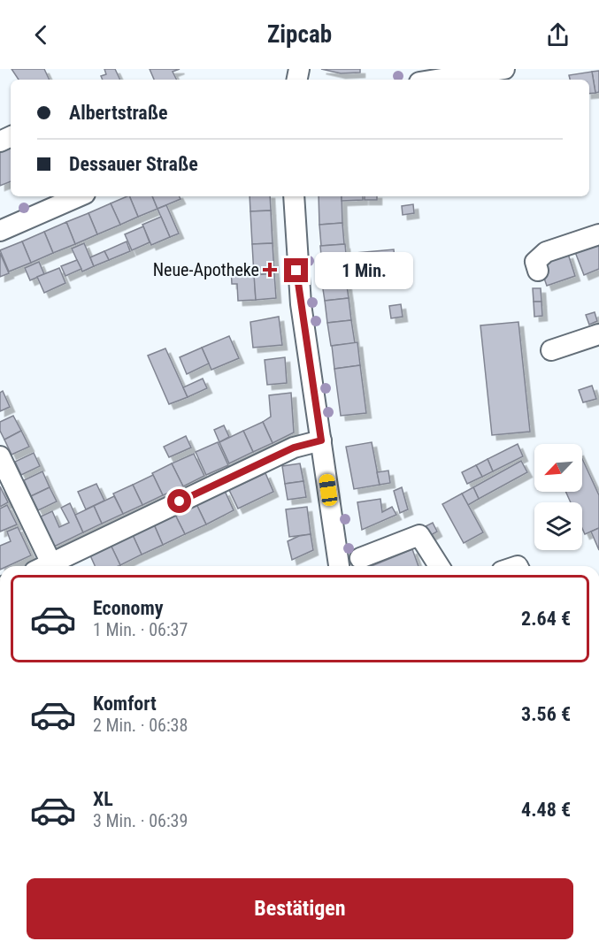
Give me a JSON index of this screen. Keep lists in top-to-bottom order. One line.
{"places":{"health":["Neue-Apotheke"]},"north":"bottom left","page":{"header":"Zipcab","banner":["Albertstraße","Dessauer Straße"],"bubble":"1 Min.","list":[{"name":"Economy","note":"1 Min. · 06:37","value":"2.64 €"},{"name":"Komfort","note":"2 Min. · 06:38","value":"3.56 €"},{"name":"XL","note":"3 Min. · 06:39","value":"4.48 €"}],"buttons":"Bestätigen"}}
